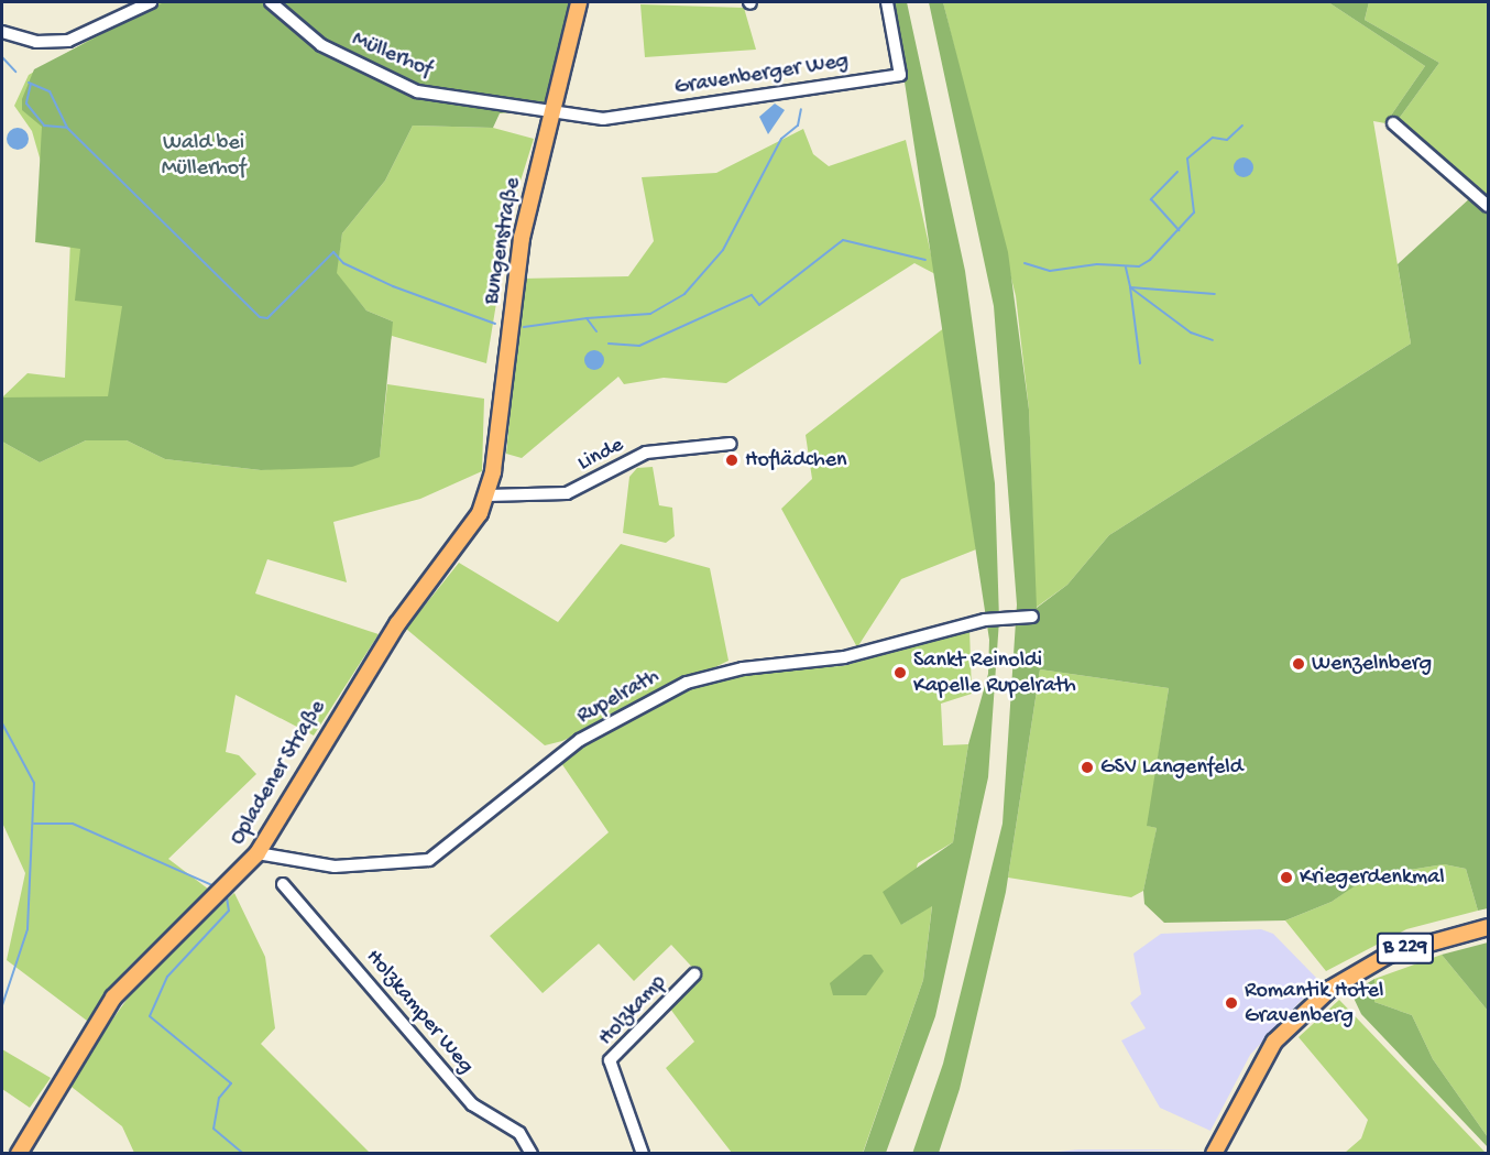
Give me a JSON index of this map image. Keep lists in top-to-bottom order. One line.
{"streets":{"main road":["Bungenstraße","Opladener Straße","B 229"],"street":["Müllerhof","Gravenberger Weg","Linde","Rupelrath","Holzkamp","Holzkamper Weg"]},"crossings":[["Müllerhof","Gravenberger Weg"],["Müllerhof","Bungenstraße"],["Gravenberger Weg","Bungenstraße"],["Bungenstraße","Opladener Straße"],["Linde","Opladener Straße"],["Rupelrath","Opladener Straße"]],"parks":["Wald bei Müllerhof"],"places":["Hoflädchen","Wenzelnberg","Sankt Reinoldi Kapelle Rupelrath","GSV Langenfeld","Kriegerdenkmal","Romantik Hotel Gravenberg"]}
